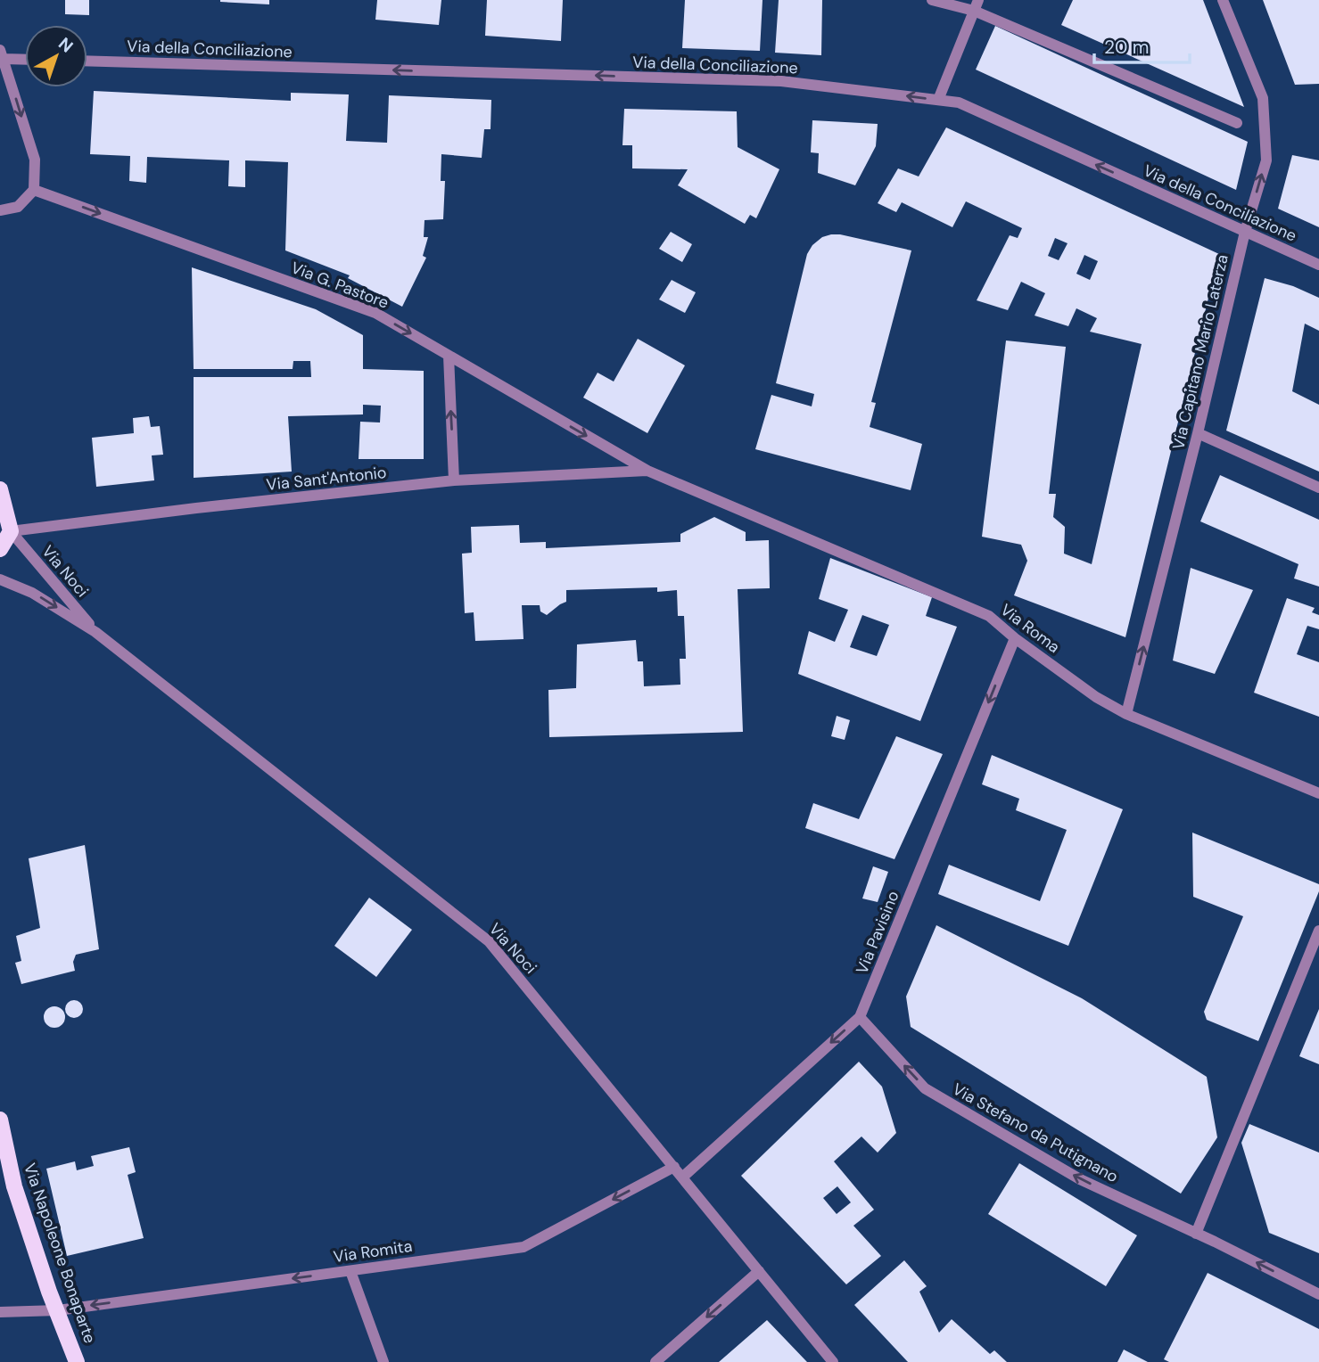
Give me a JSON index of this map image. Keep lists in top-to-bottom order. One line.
{"streets":{"main road":["Via Napoleone Bonaparte"],"street":["Via della Conciliazione","Via G. Pastore","Via Capitano Mario Laterza","Via Sant'Antonio","Via Noci","Via Roma","Via Pavisino","Via Stefano da Putignano","Via Romita"]},"crossings":[["Via della Conciliazione","Via Capitano Mario Laterza"],["Via G. Pastore","Via Sant'Antonio"],["Via G. Pastore","Via Roma"],["Via Capitano Mario Laterza","Via Roma"],["Via Sant'Antonio","Via Noci"],["Via Sant'Antonio","Via Roma"],["Via Noci","Via Pavisino"],["Via Noci","Via Romita"],["Via Roma","Via Pavisino"],["Via Pavisino","Via Stefano da Putignano"],["Via Romita","Via Napoleone Bonaparte"]],"one_way":["Via della Conciliazione","Via G. Pastore","Via Capitano Mario Laterza","Via Pavisino","Via Stefano da Putignano","Via Romita"],"scale_bar":"20 m","north":"top right"}
